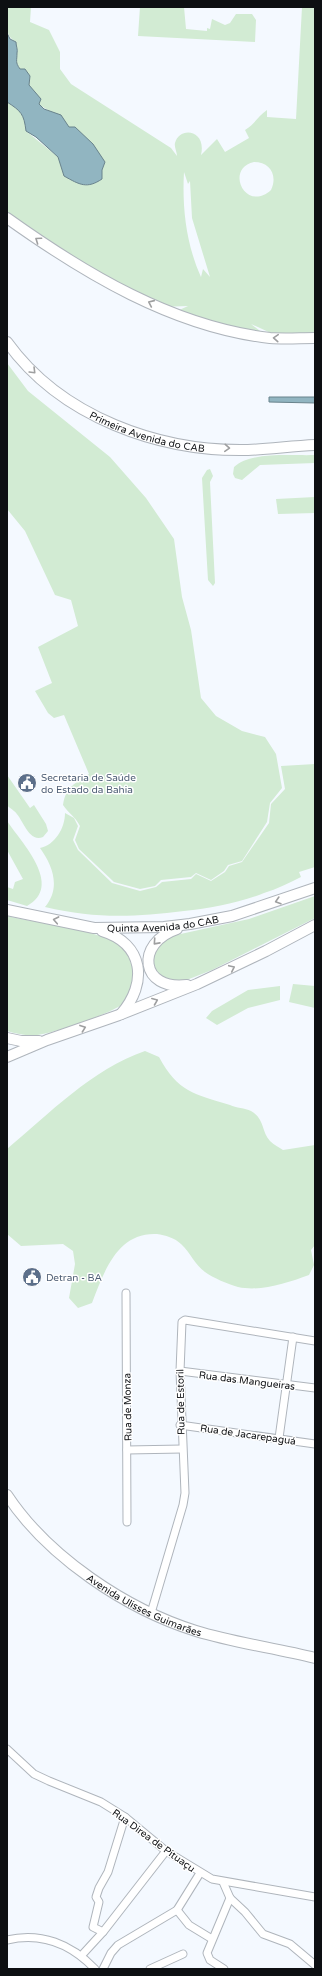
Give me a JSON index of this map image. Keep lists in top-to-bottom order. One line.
{"streets":{"main road":["Primeira Avenida do CAB","Quinta Avenida do CAB","Avenida Ulisses Guimarães"],"street":["Rua das Mangueiras","Rua de Estoril","Rua de Monza","Rua de Jacarepaguá","Rua Direa de Pituaçu"]},"crossings":[["Rua das Mangueiras","Rua de Estoril"],["Rua de Estoril","Rua de Jacarepaguá"],["Rua de Estoril","Avenida Ulisses Guimarães"]],"one_way":["Primeira Avenida do CAB"],"places":{"public building":["Secretaria de Saúde do Estado da Bahia","Detran - BA"]}}
